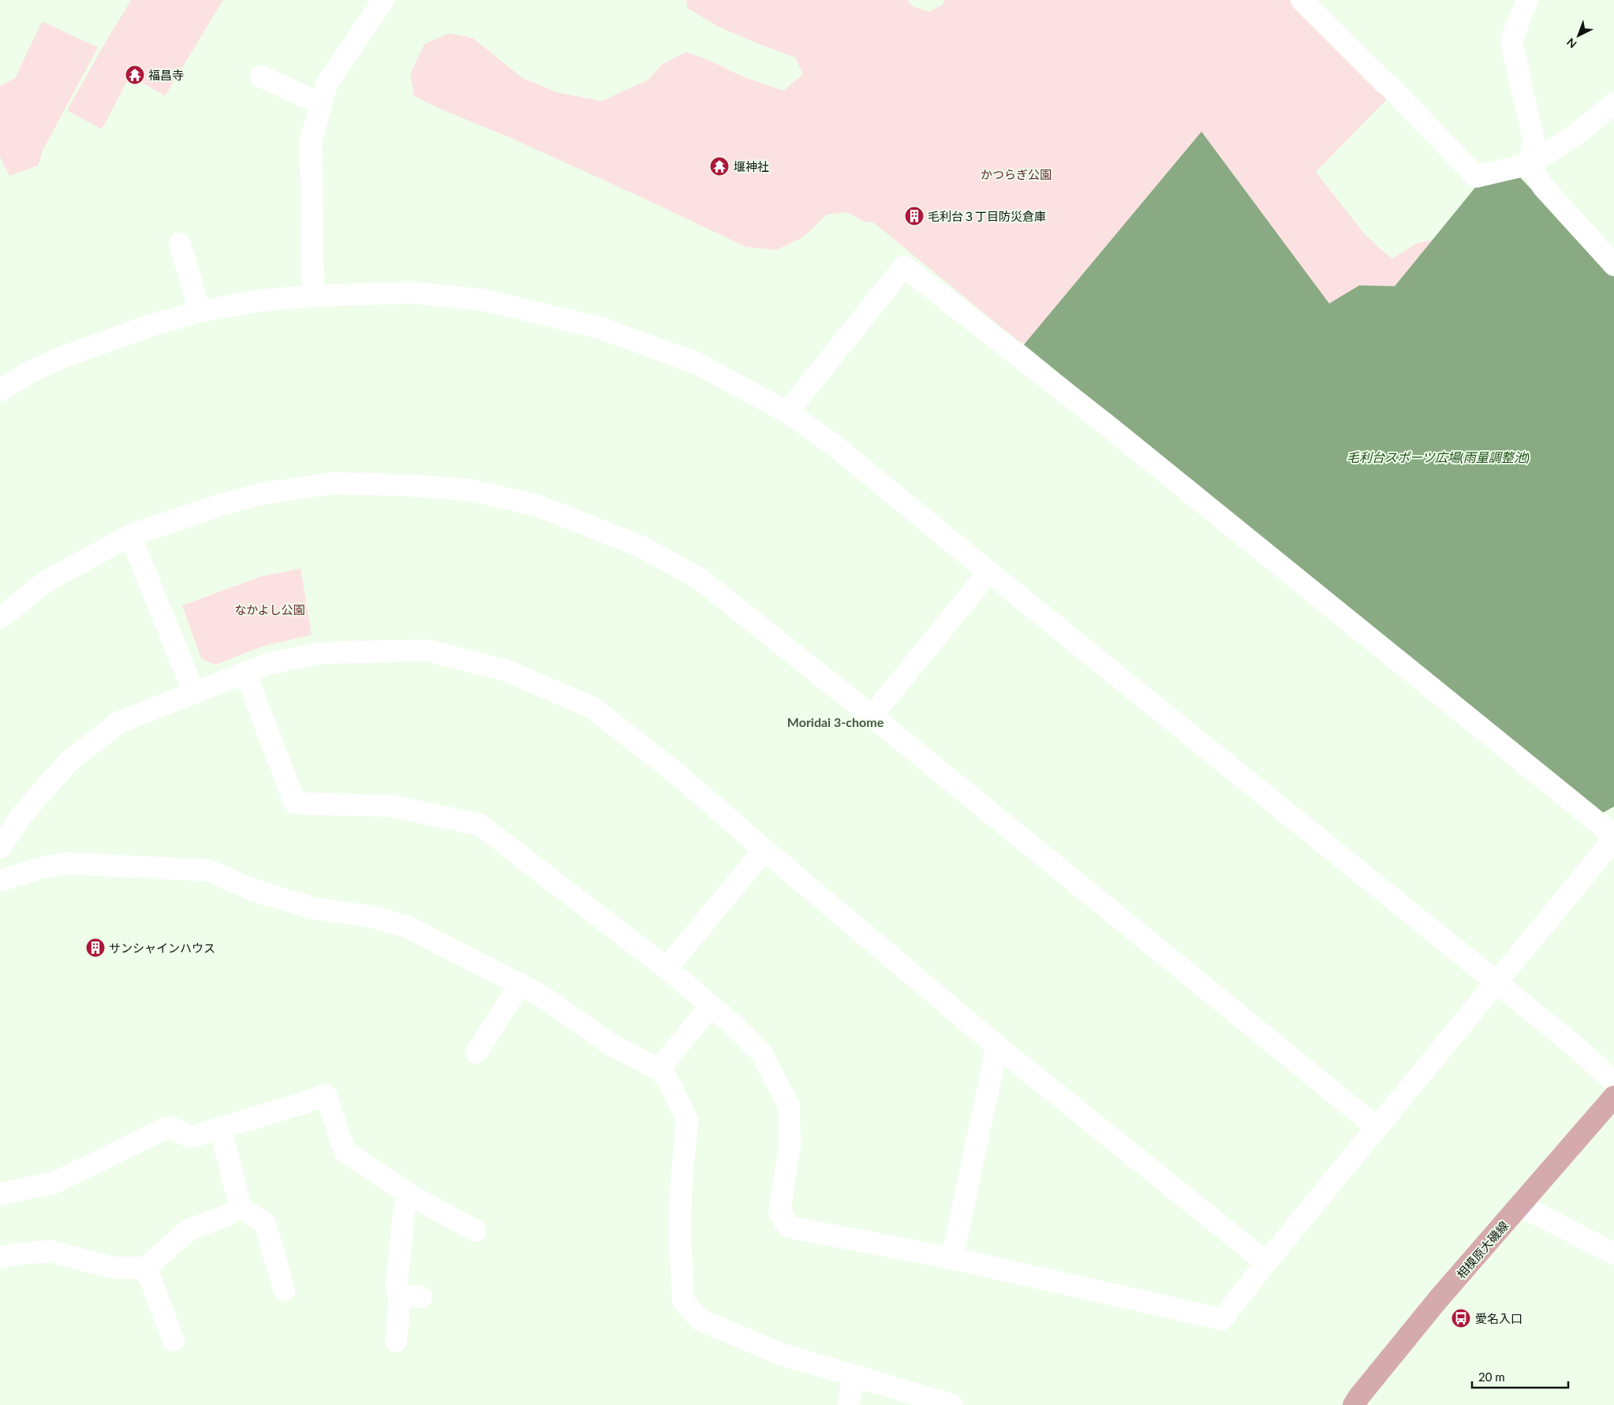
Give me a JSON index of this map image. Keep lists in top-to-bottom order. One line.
{"streets":{"main road":["相模原大磯線"]},"districts":["Moridai 3-chome"],"water":["毛利台スポーツ広場(雨量調整池)"],"parks":["かつらぎ公園","なかよし公園"],"places":{"temple":["福昌寺","堰神社"],"building":["毛利台３丁目防災倉庫","サンシャインハウス"],"bus stop":["愛名入口"]},"scale_bar":"20 m","north":"bottom left"}
